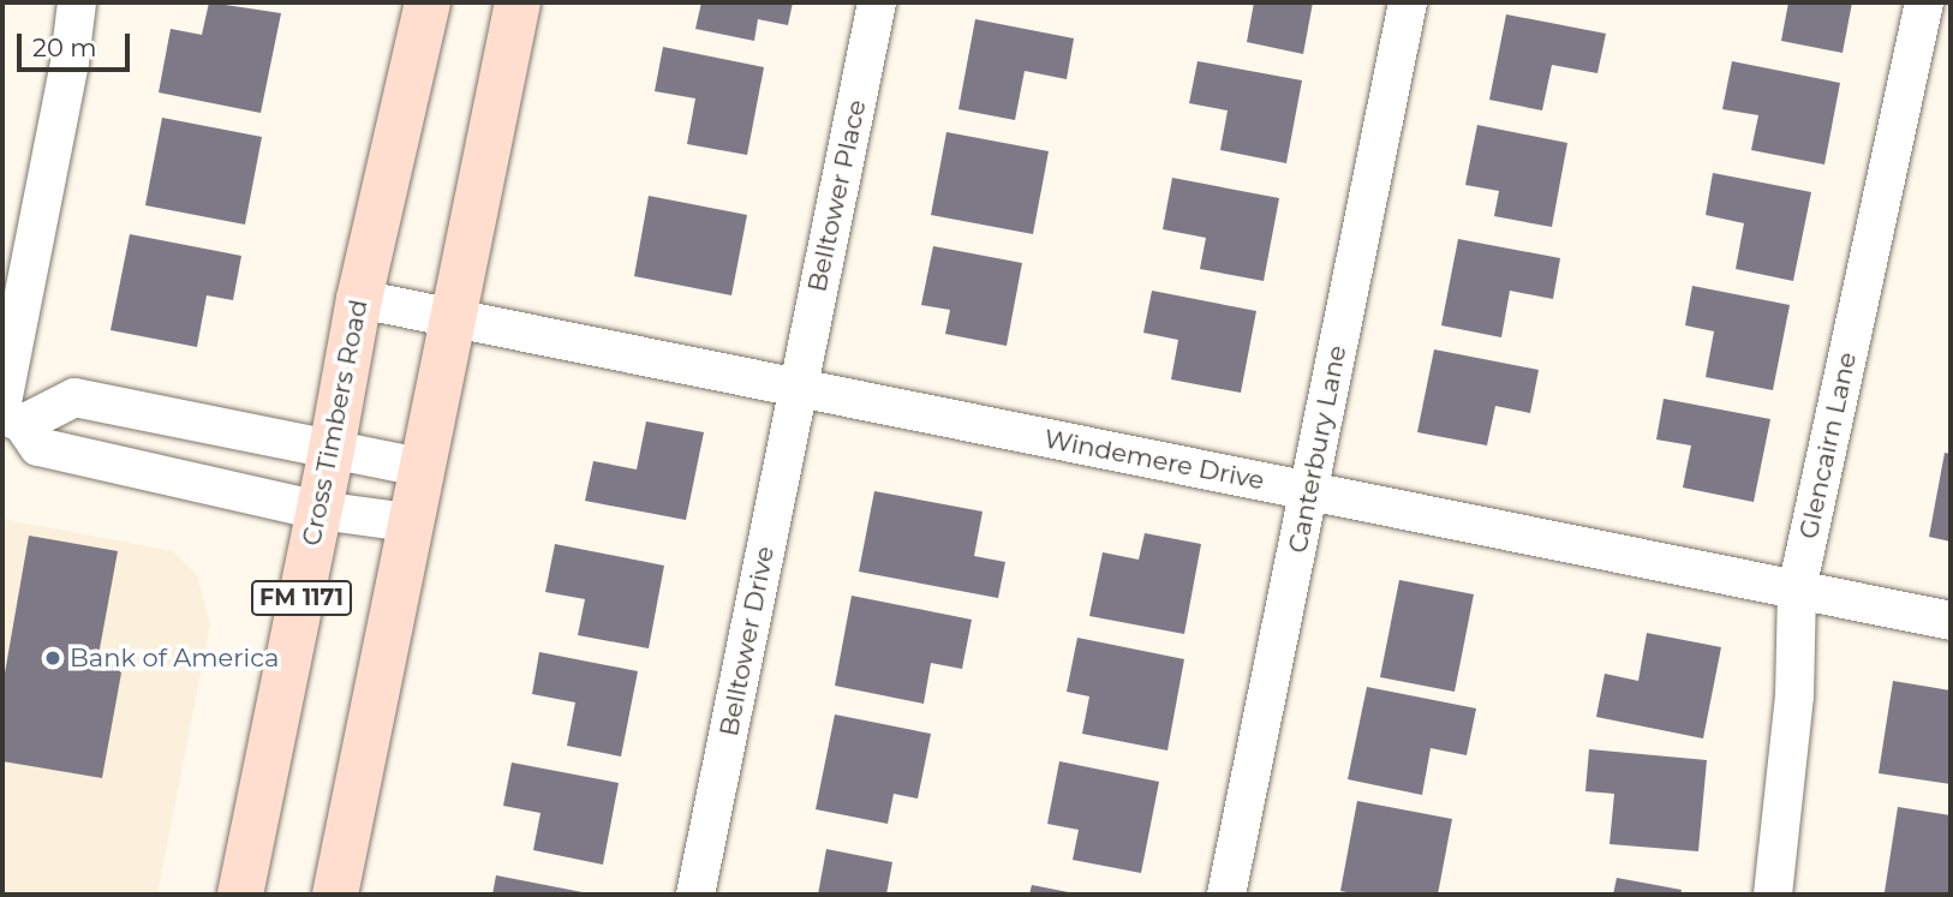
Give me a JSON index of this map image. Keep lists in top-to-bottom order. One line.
{"streets":{"main road":["Cross Timbers Road","FM 1171"],"street":["Belltower Place","Glencairn Lane","Canterbury Lane","Windemere Drive","Belltower Drive"]},"crossings":[["Belltower Place","Windemere Drive"],["Belltower Place","Belltower Drive"],["Cross Timbers Road","Windemere Drive"],["Glencairn Lane","Windemere Drive"],["Canterbury Lane","Windemere Drive"],["Windemere Drive","FM 1171"],["Windemere Drive","Belltower Drive"]],"places":["Bank of America"],"scale_bar":"20 m"}
